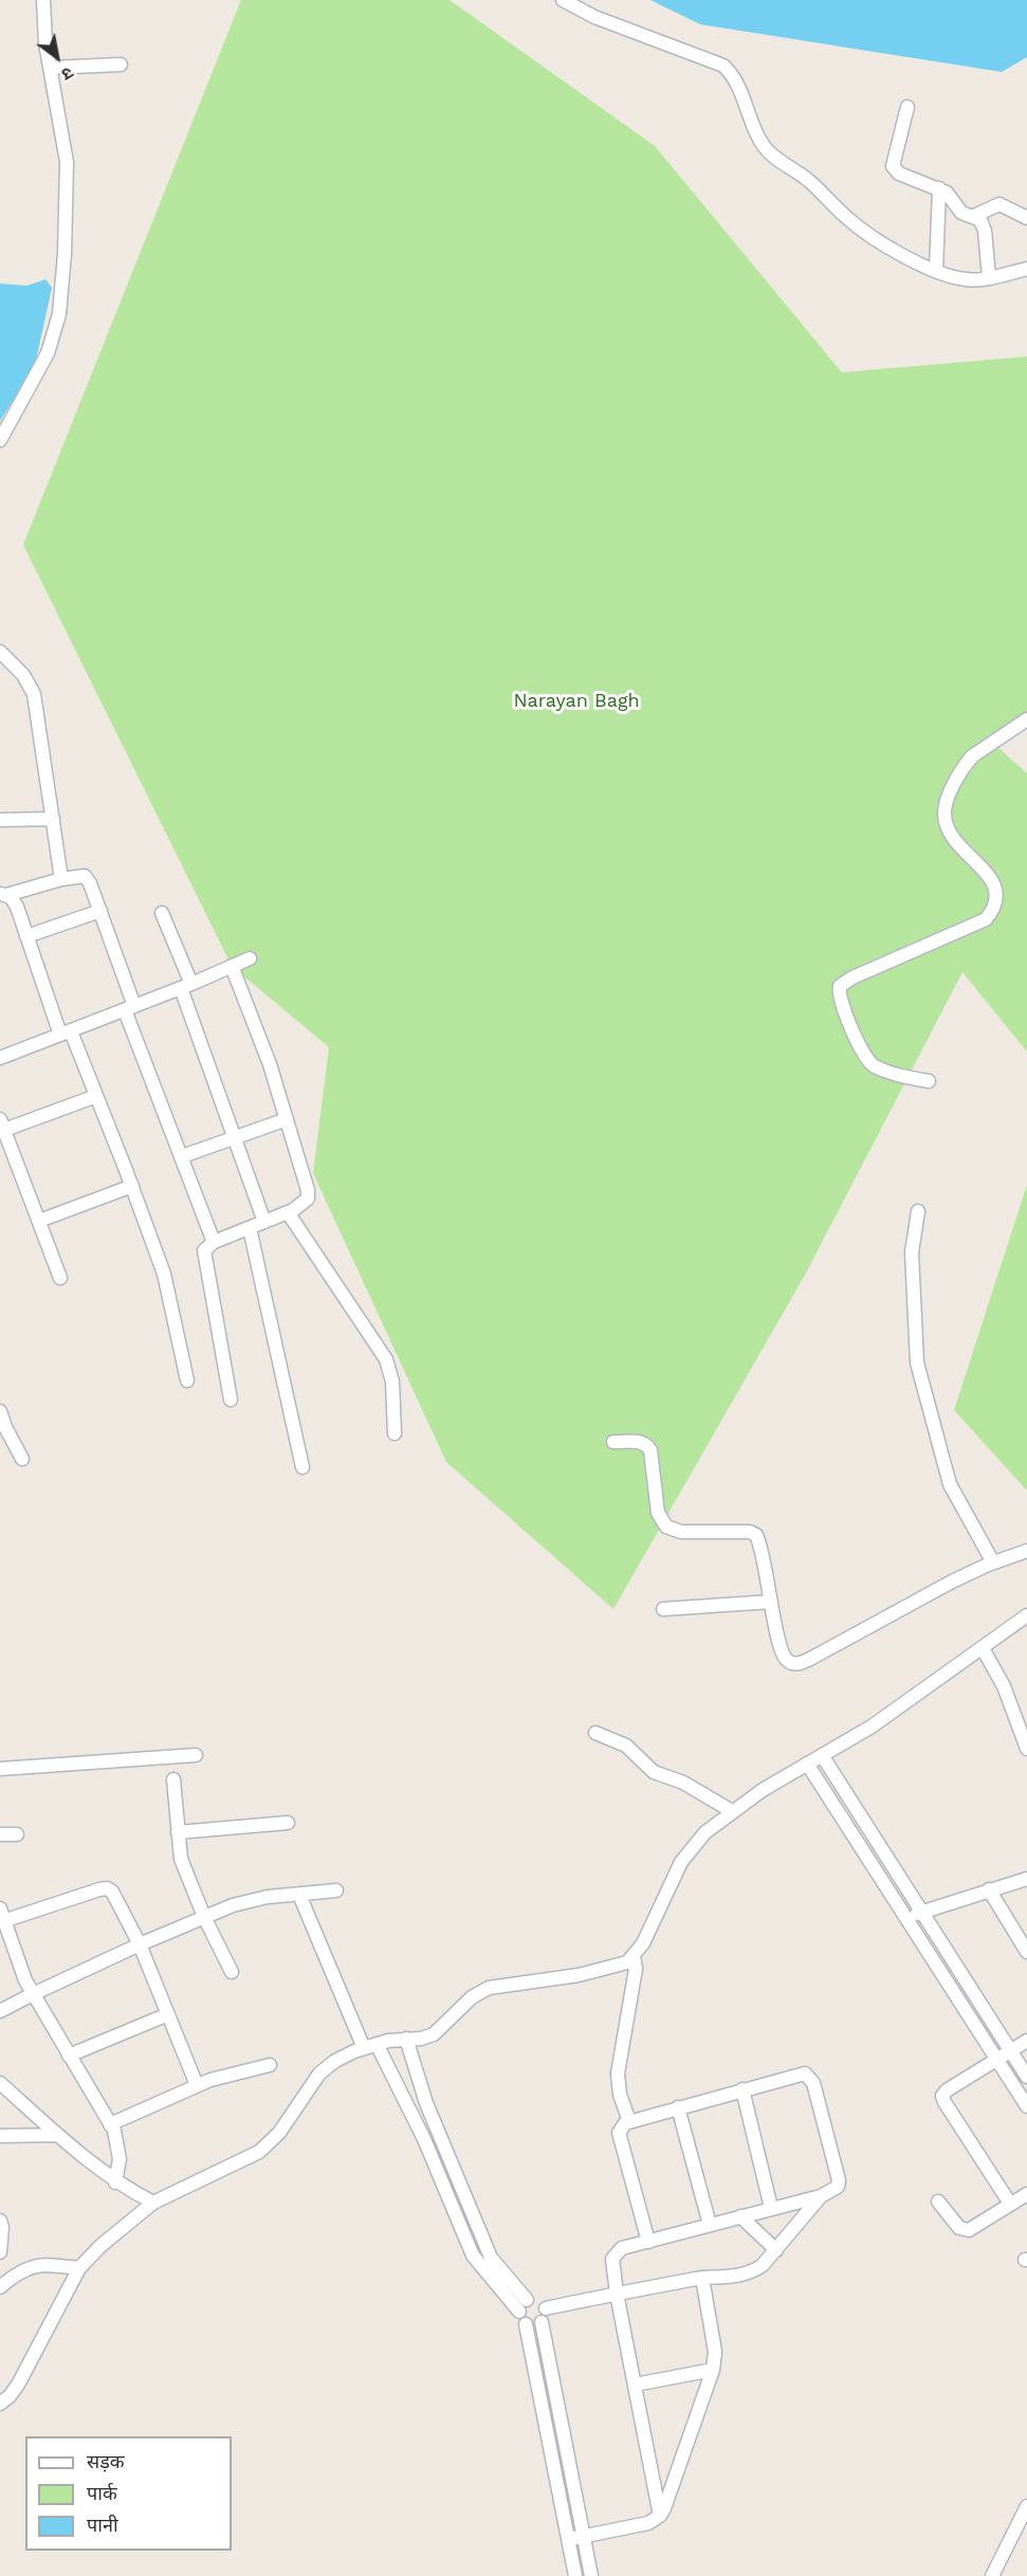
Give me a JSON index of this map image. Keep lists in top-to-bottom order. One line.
{"parks":["Narayan Bagh"],"legend":["सड़क","पार्क","पानी"],"north":"bottom right"}
